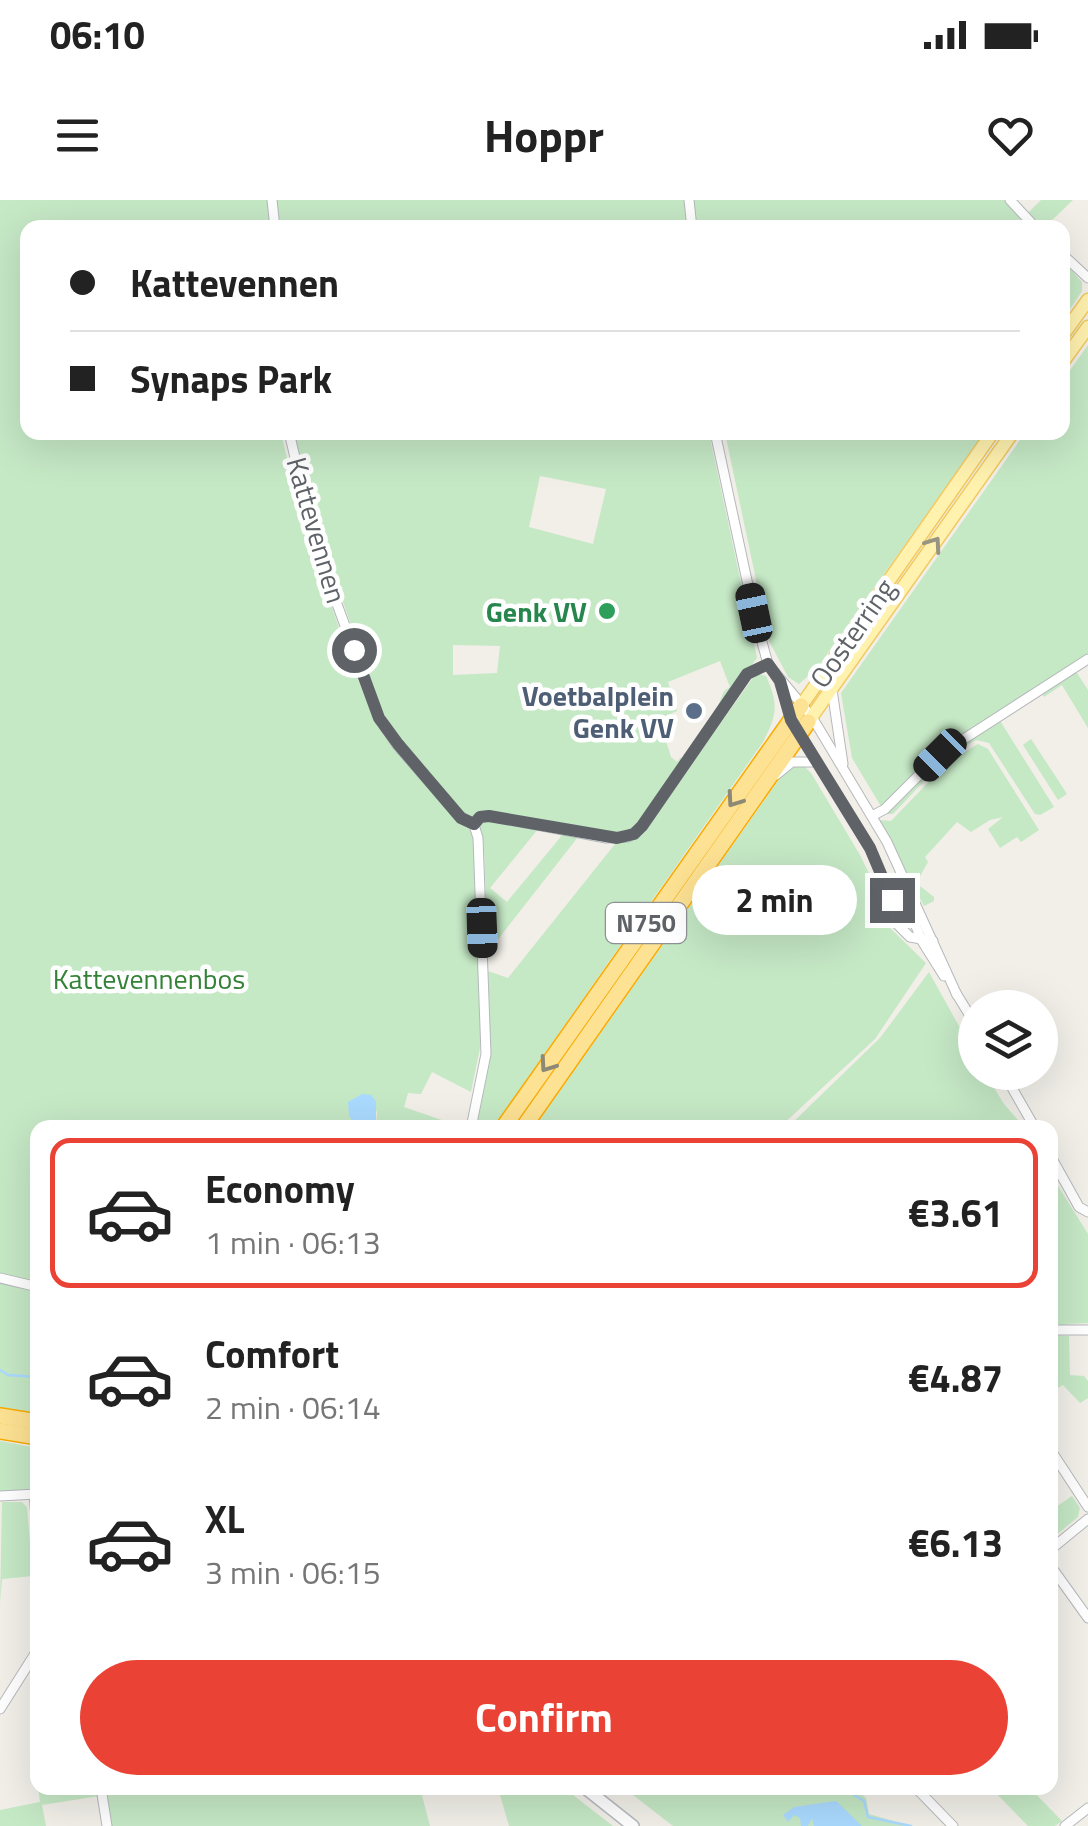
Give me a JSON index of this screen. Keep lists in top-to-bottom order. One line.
{"streets":{"highway":["Oosterring","N750"],"street":["Kattevennen"]},"parks":["Kattevennenbos"],"places":["Genk VV","Voetbalplein Genk VV"],"page":{"status":"06:10","header":"Hoppr","banner":["Kattevennen","Synaps Park"],"bubble":"2 min","list":[{"name":"Economy","note":"1 min · 06:13","value":"€3.61"},{"name":"Comfort","note":"2 min · 06:14","value":"€4.87"},{"name":"XL","note":"3 min · 06:15","value":"€6.13"}],"buttons":"Confirm"}}
